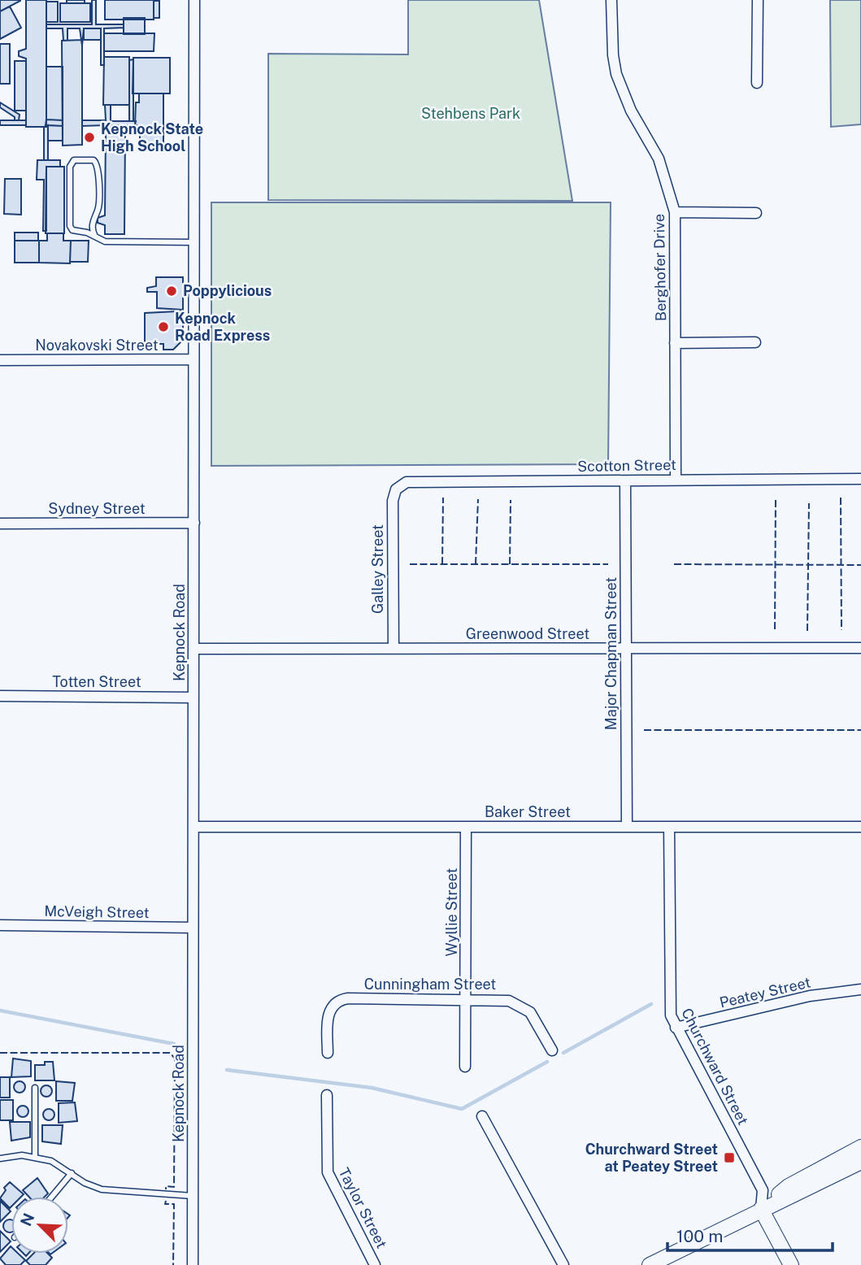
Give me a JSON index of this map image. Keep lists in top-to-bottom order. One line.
{"streets":{"street":["Berghofer Drive","Novakovski Street","Scotton Street","Sydney Street","Galley Street","Kepnock Road","Greenwood Street","Major Chapman Street","Totten Street","Baker Street","McVeigh Street","Wyllie Street","Cunningham Street","Peatey Street","Churchward Street","Taylor Street"]},"crossings":[["Berghofer Drive","Scotton Street"],["Novakovski Street","Kepnock Road"],["Scotton Street","Galley Street"],["Scotton Street","Major Chapman Street"],["Sydney Street","Kepnock Road"],["Galley Street","Greenwood Street"],["Kepnock Road","Greenwood Street"],["Kepnock Road","Totten Street"],["Kepnock Road","Baker Street"],["Kepnock Road","McVeigh Street"],["Greenwood Street","Major Chapman Street"],["Major Chapman Street","Baker Street"],["Baker Street","Wyllie Street"],["Baker Street","Churchward Street"],["Wyllie Street","Cunningham Street"],["Peatey Street","Churchward Street"]],"parks":["Stehbens Park"],"places":{"other":["Kepnock State High School","Poppylicious","Kepnock Road Express"],"transit":["Churchward Street at Peatey Street"]},"scale_bar":"100 m","north":"top left"}
